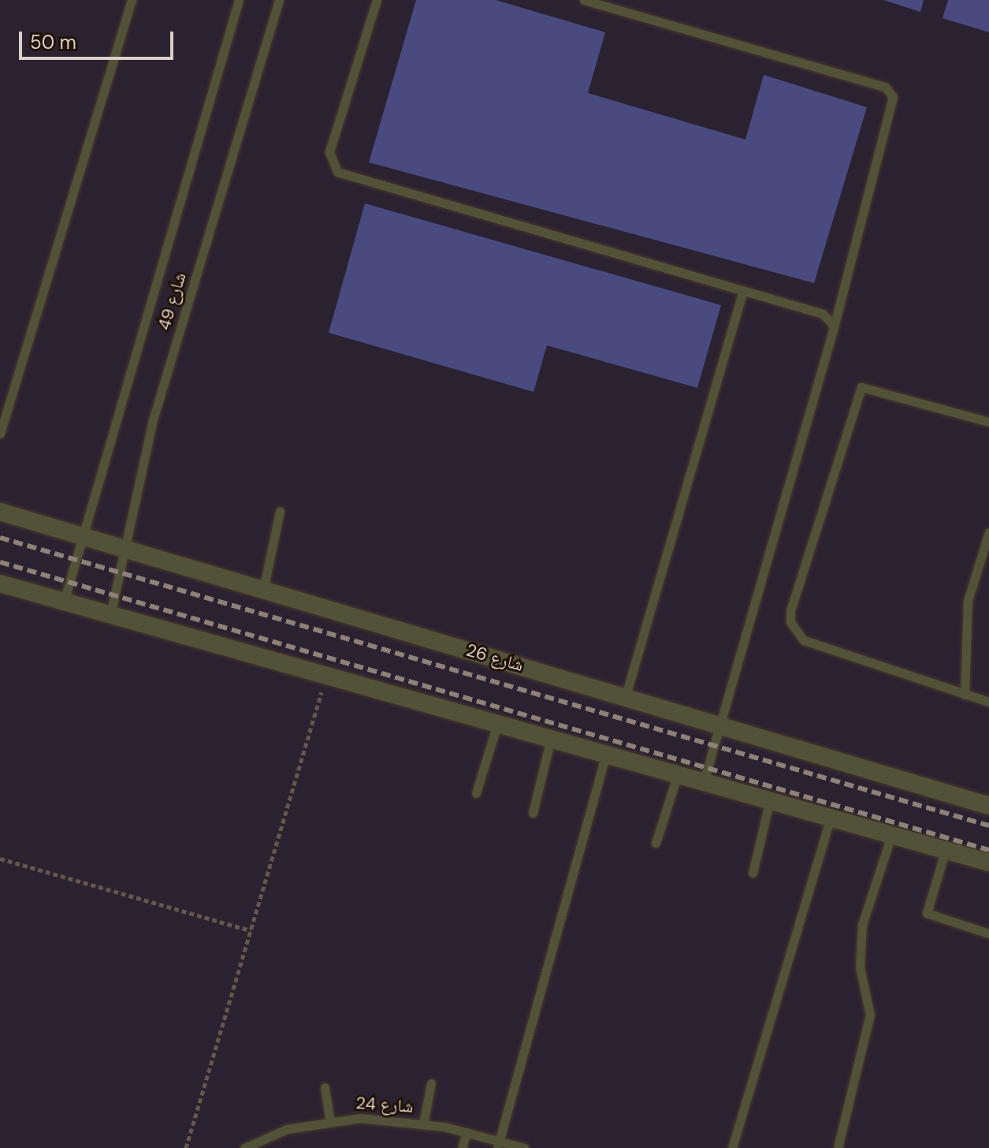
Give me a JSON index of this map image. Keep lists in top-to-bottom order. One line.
{"streets":{"street":["شارع 26"],"lane":["شارع 49","شارع 24"]},"crossings":[["شارع 49","شارع 26"]],"scale_bar":"50 m"}
